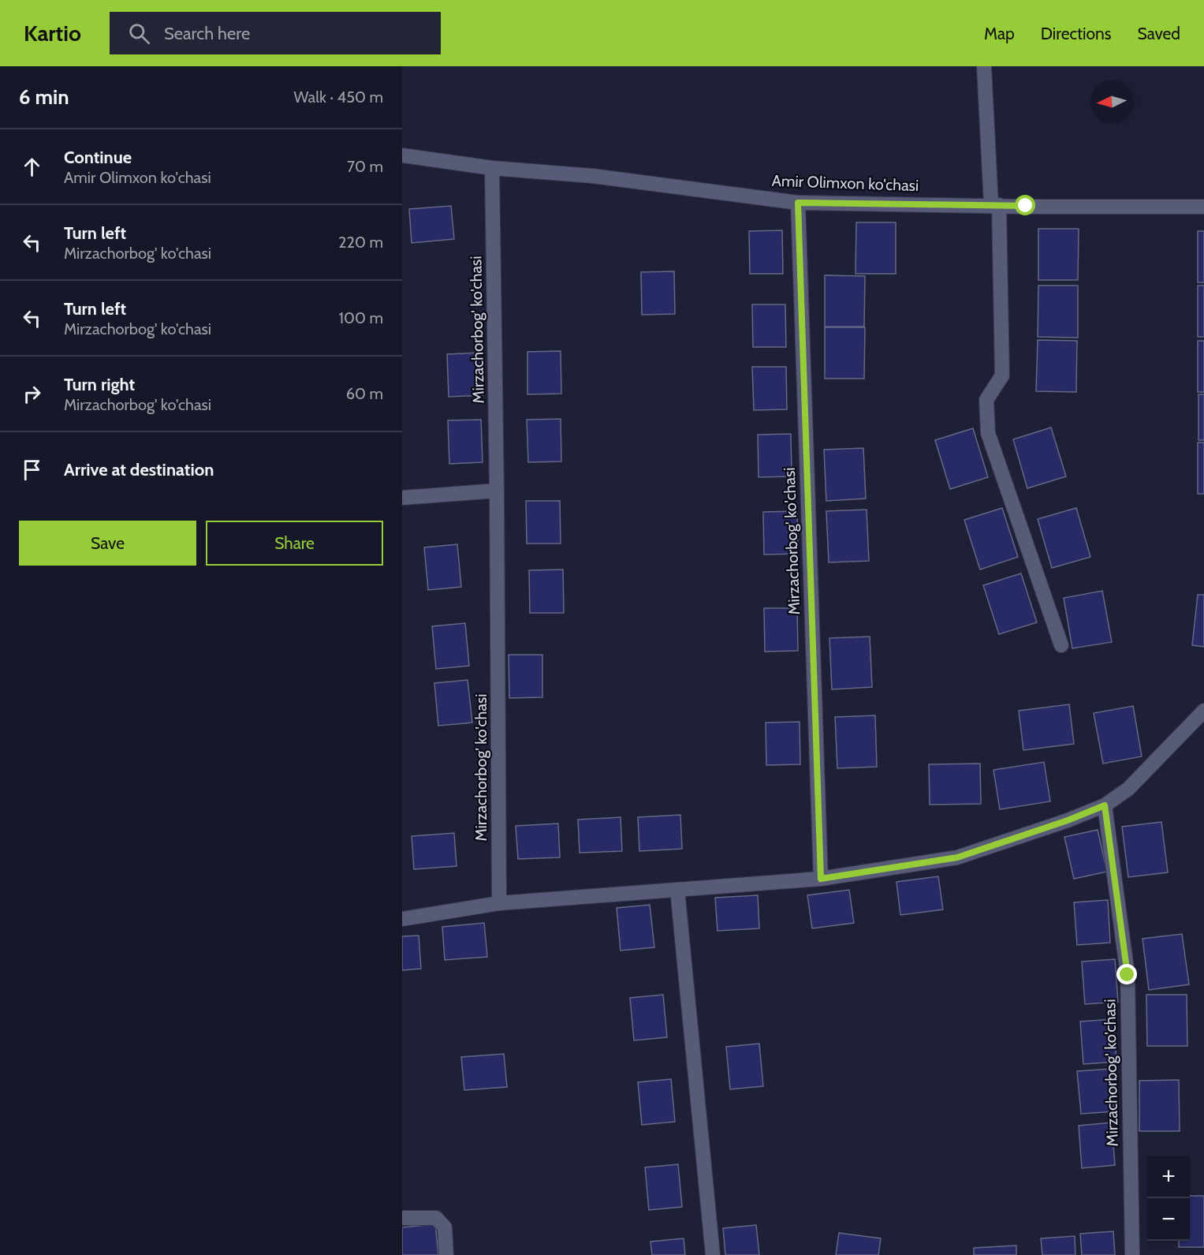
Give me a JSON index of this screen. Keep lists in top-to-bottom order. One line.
{"streets":{"street":["Amir Olimxon ko'chasi","Mirzachorbog' ko'chasi"]},"crossings":[["Amir Olimxon ko'chasi","Mirzachorbog' ko'chasi"]],"north":"left","page":{"header":"Kartio","search":"Search here","nav":["Map","Directions","Saved"],"heading":["6 min","Walk · 450 m"],"list":[["Continue","Amir Olimxon ko'chasi","70 m"],["Turn left","Mirzachorbog' ko'chasi","220 m"],["Turn left","Mirzachorbog' ko'chasi","100 m"],["Turn right","Mirzachorbog' ko'chasi","60 m"],"Arrive at destination"],"buttons":["Save","Share"],"map_buttons":["+","−"]}}
